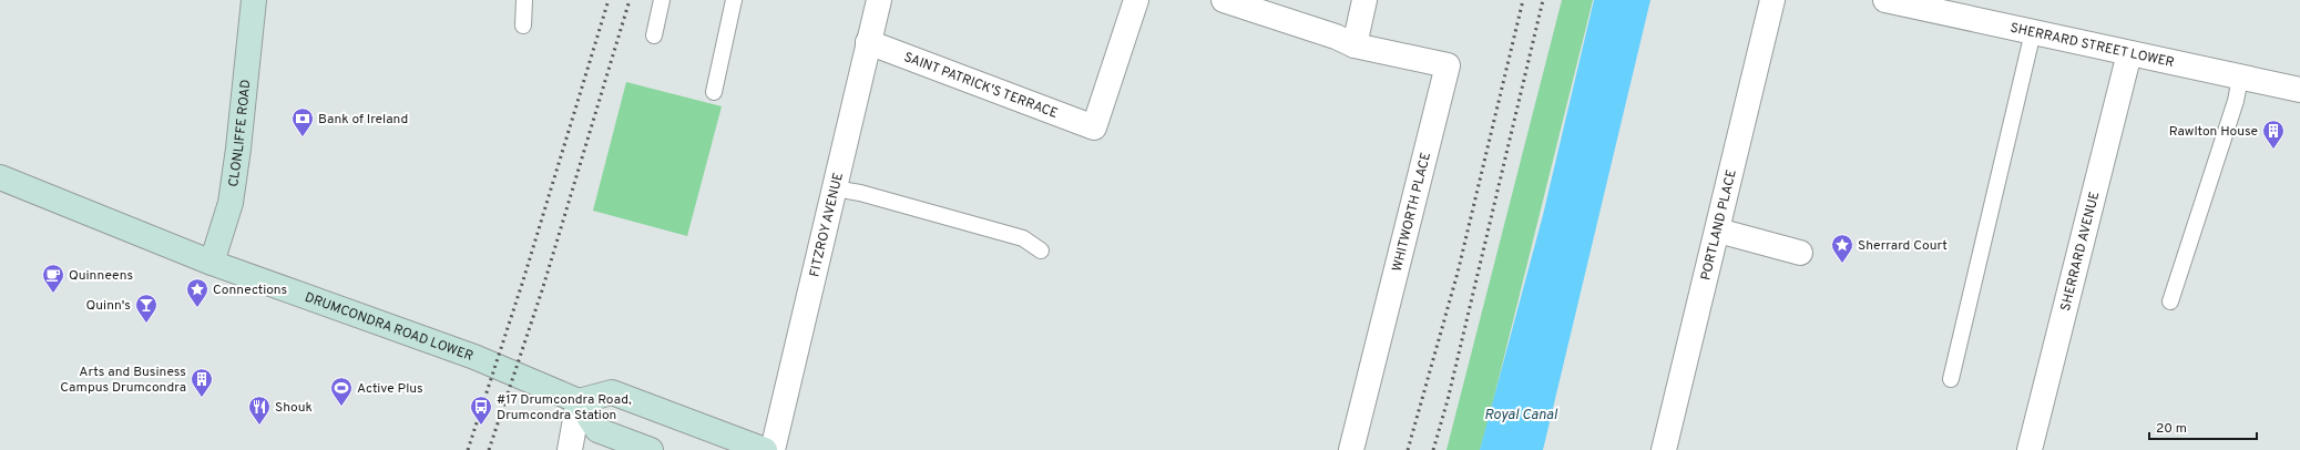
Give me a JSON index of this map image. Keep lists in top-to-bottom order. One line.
{"streets":{"main road":["CLONLIFFE ROAD","DRUMCONDRA ROAD LOWER"],"street":["SHERRARD STREET LOWER","SAINT PATRICK'S TERRACE","WHITWORTH PLACE","FITZROY AVENUE","PORTLAND PLACE","SHERRARD AVENUE"]},"crossings":[["SHERRARD STREET LOWER","SHERRARD AVENUE"],["SAINT PATRICK'S TERRACE","FITZROY AVENUE"],["CLONLIFFE ROAD","DRUMCONDRA ROAD LOWER"]],"water":["Royal Canal"],"places":{"bank":["Bank of Ireland"],"building":["Rawlton House","Arts and Business Campus Drumcondra"],"place":["Sherrard Court","Connections"],"cafe":["Quinneens"],"bar":["Quinn's"],"sports":["Active Plus"],"restaurant":["Shouk"],"bus stop":["#17 Drumcondra Road, Drumcondra Station"]},"scale_bar":"20 m"}
